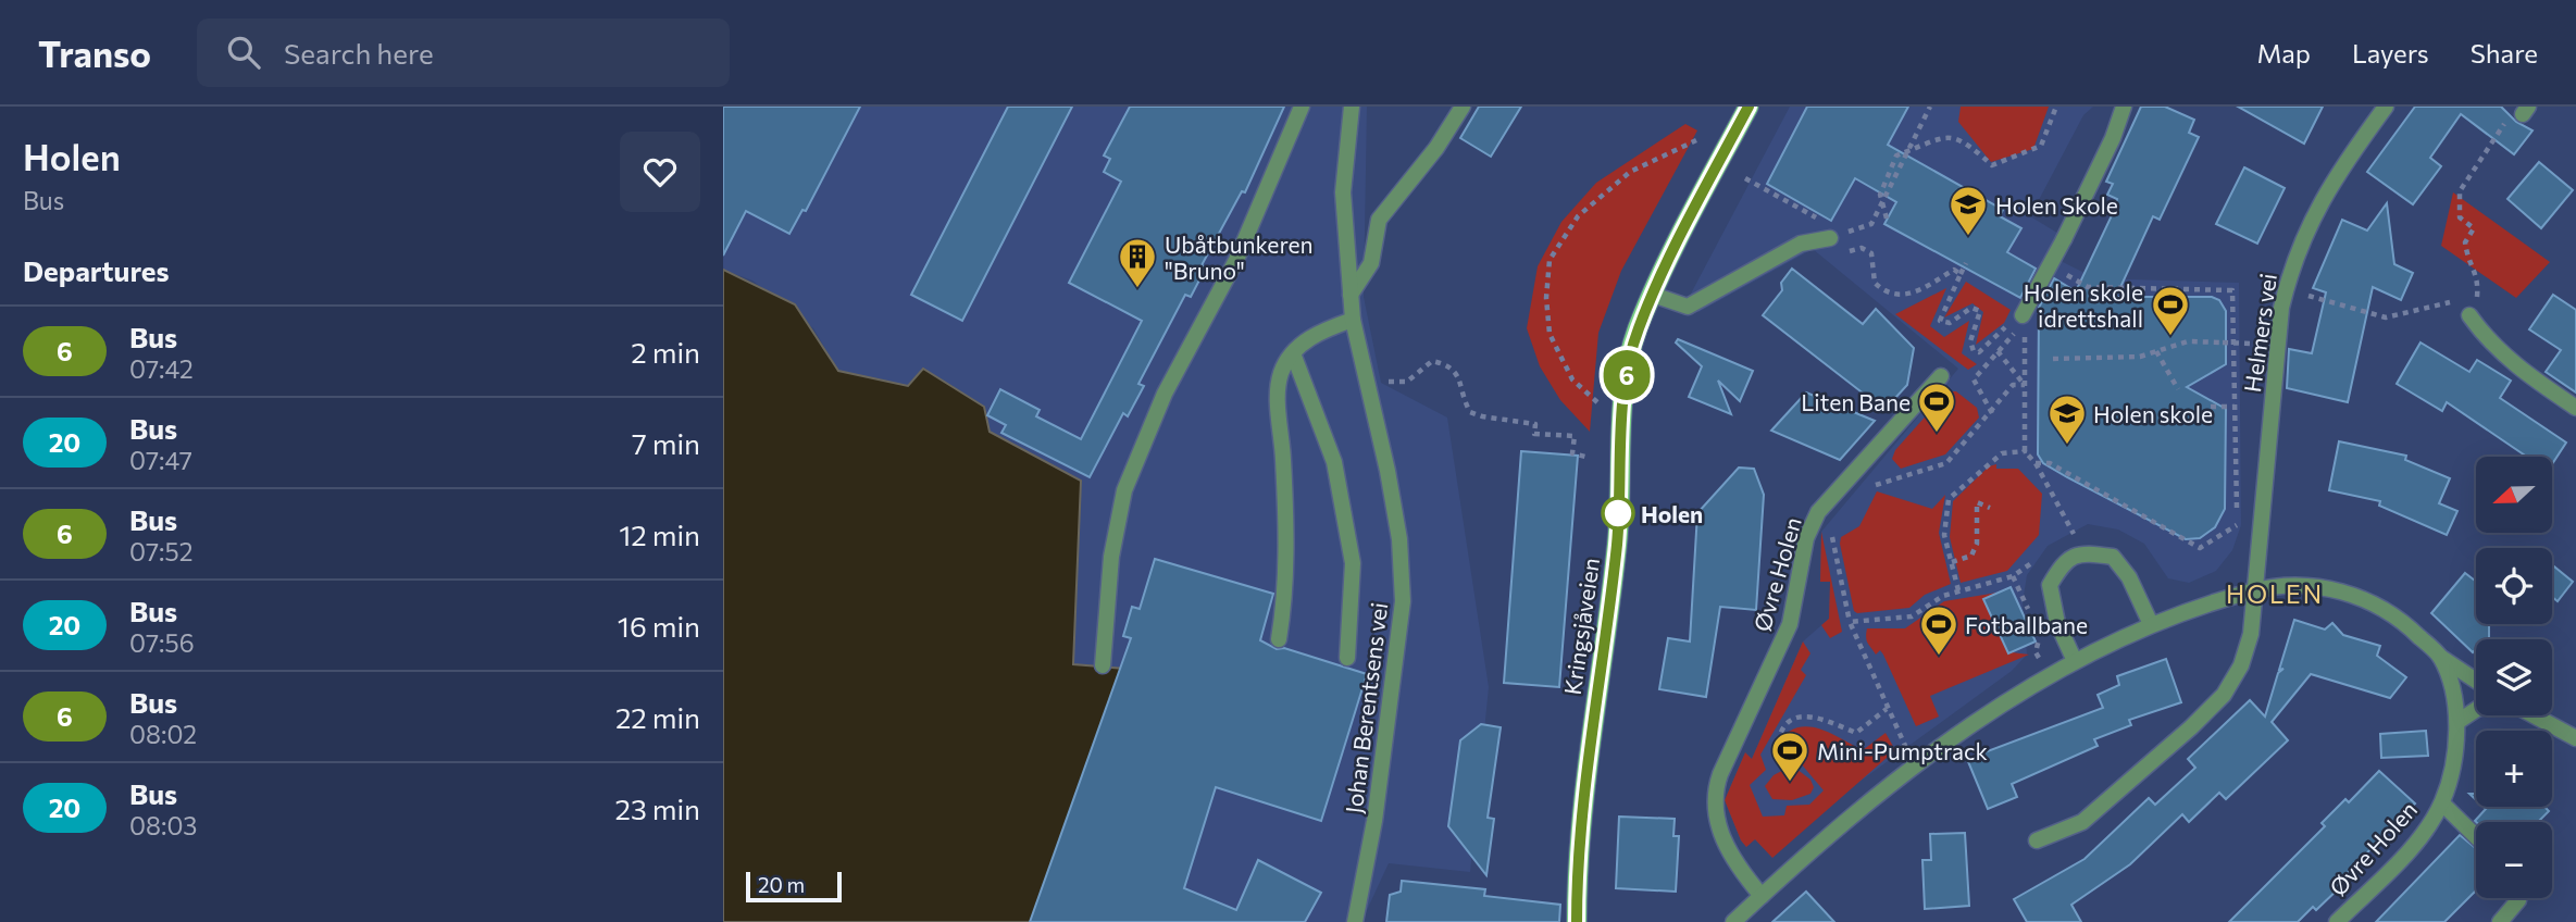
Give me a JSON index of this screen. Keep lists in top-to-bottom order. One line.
{"streets":{"main road":["Kringsjåveien"],"street":["Helmers vei","Øvre Holen","Johan Berentsens vei"]},"districts":["HOLEN"],"places":{"school or university":["Holen Skole","Holen skole"],"building":["Ubåtbunkeren \"Bruno\""],"sports":["Holen skole idrettshall","Liten Bane","Fotballbane","Mini-Pumptrack"],"other":["Holen"]},"lines":["bus line 6"],"scale_bar":"20 m","north":"left","page":{"header":"Transo","search":"Search here","nav":["Map","Layers","Share"],"heading":[["Holen","Bus"],"Departures"],"on_map":"6","list":[{"mark":"6","name":"Bus","note":"07:42","value":"2 min"},{"mark":"20","name":"Bus","note":"07:47","value":"7 min"},{"mark":"6","name":"Bus","note":"07:52","value":"12 min"},{"mark":"20","name":"Bus","note":"07:56","value":"16 min"},{"mark":"6","name":"Bus","note":"08:02","value":"22 min"},{"mark":"20","name":"Bus","note":"08:03","value":"23 min"}],"map_buttons":["+","−"],"scale":"20 m"}}
